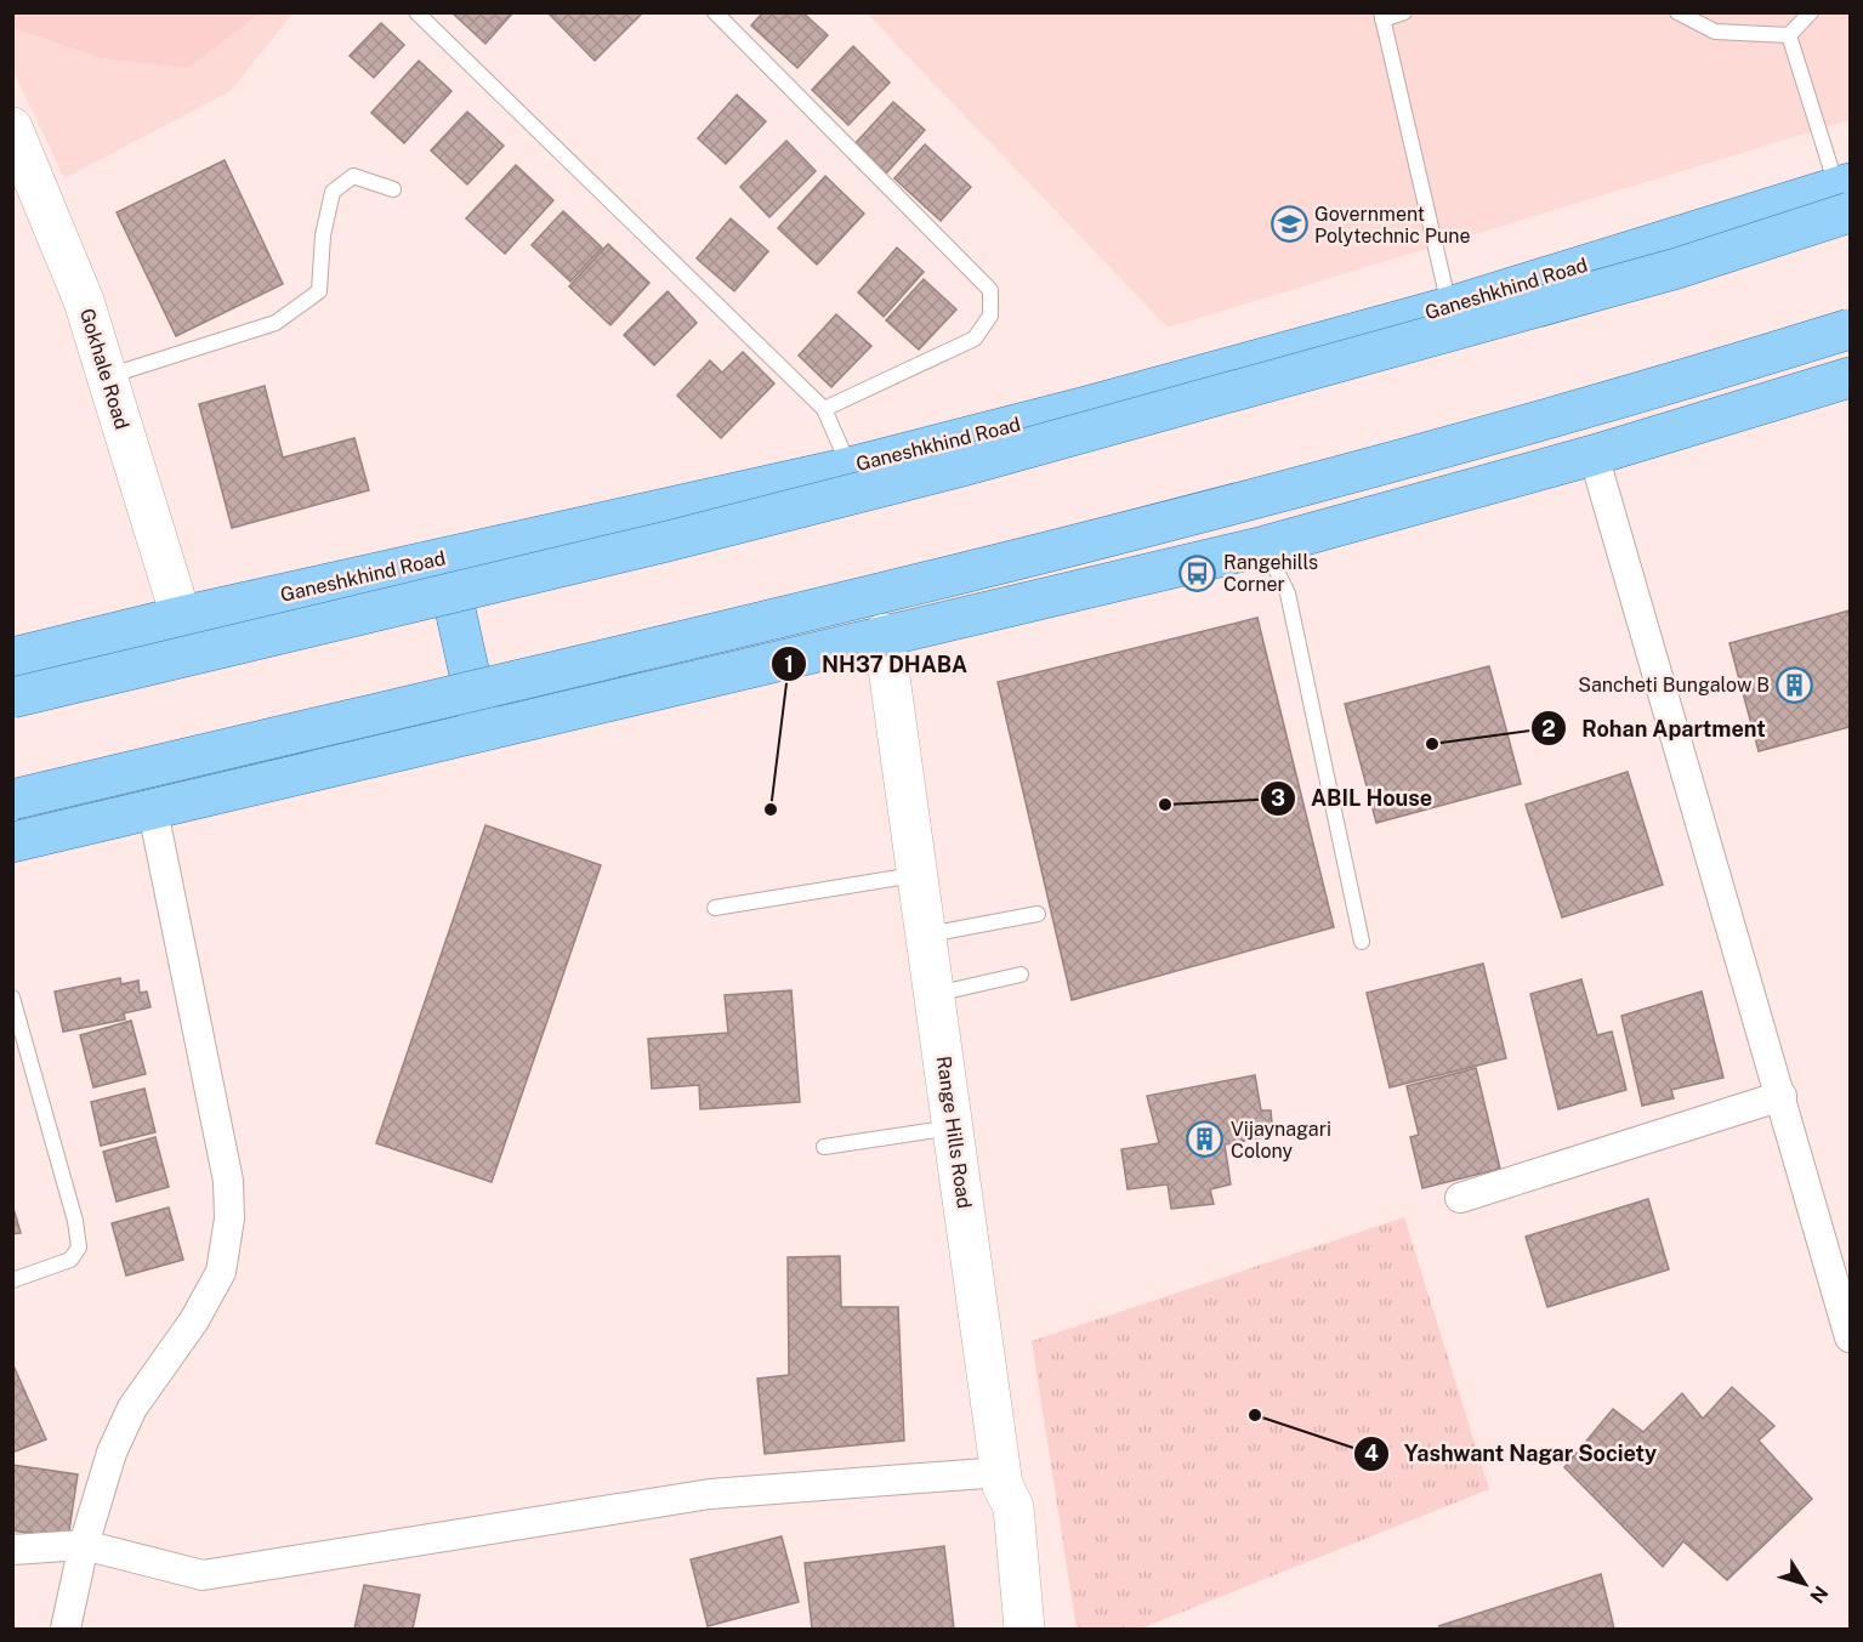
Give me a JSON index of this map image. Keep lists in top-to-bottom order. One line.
{"streets":{"main road":["Ganeshkhind Road","Gokhale Road","Range Hills Road"]},"crossings":[["Ganeshkhind Road","Gokhale Road"]],"places":{"school or university":["Government Polytechnic Pune"],"bus stop":["Rangehills Corner"],"building":["Sancheti Bungalow B","Vijaynagari Colony"],"other":["Rohan Apartment","ABIL House","NH37 DHABA","Yashwant Nagar Society"]},"north":"bottom right"}
